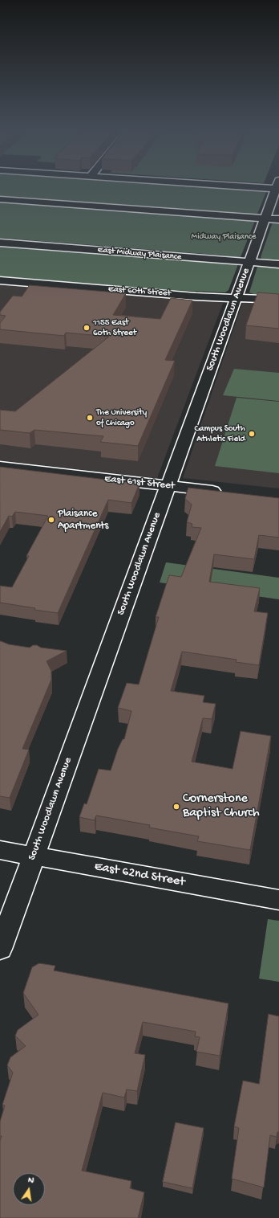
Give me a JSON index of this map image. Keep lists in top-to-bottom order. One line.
{"streets":{"street":["East Midway Plaisance","East 60th Street","South Woodlawn Avenue","East 61st Street","East 62nd Street"]},"crossings":[["East Midway Plaisance","South Woodlawn Avenue"],["East 60th Street","South Woodlawn Avenue"],["South Woodlawn Avenue","East 61st Street"],["South Woodlawn Avenue","East 62nd Street"]],"parks":["Midway Plaisance"],"places":["1155 East 60th Street","The University of Chicago","Campus South Athletic Field","Plaisance Apartments","Cornerstone Baptist Church"],"north":"top"}
